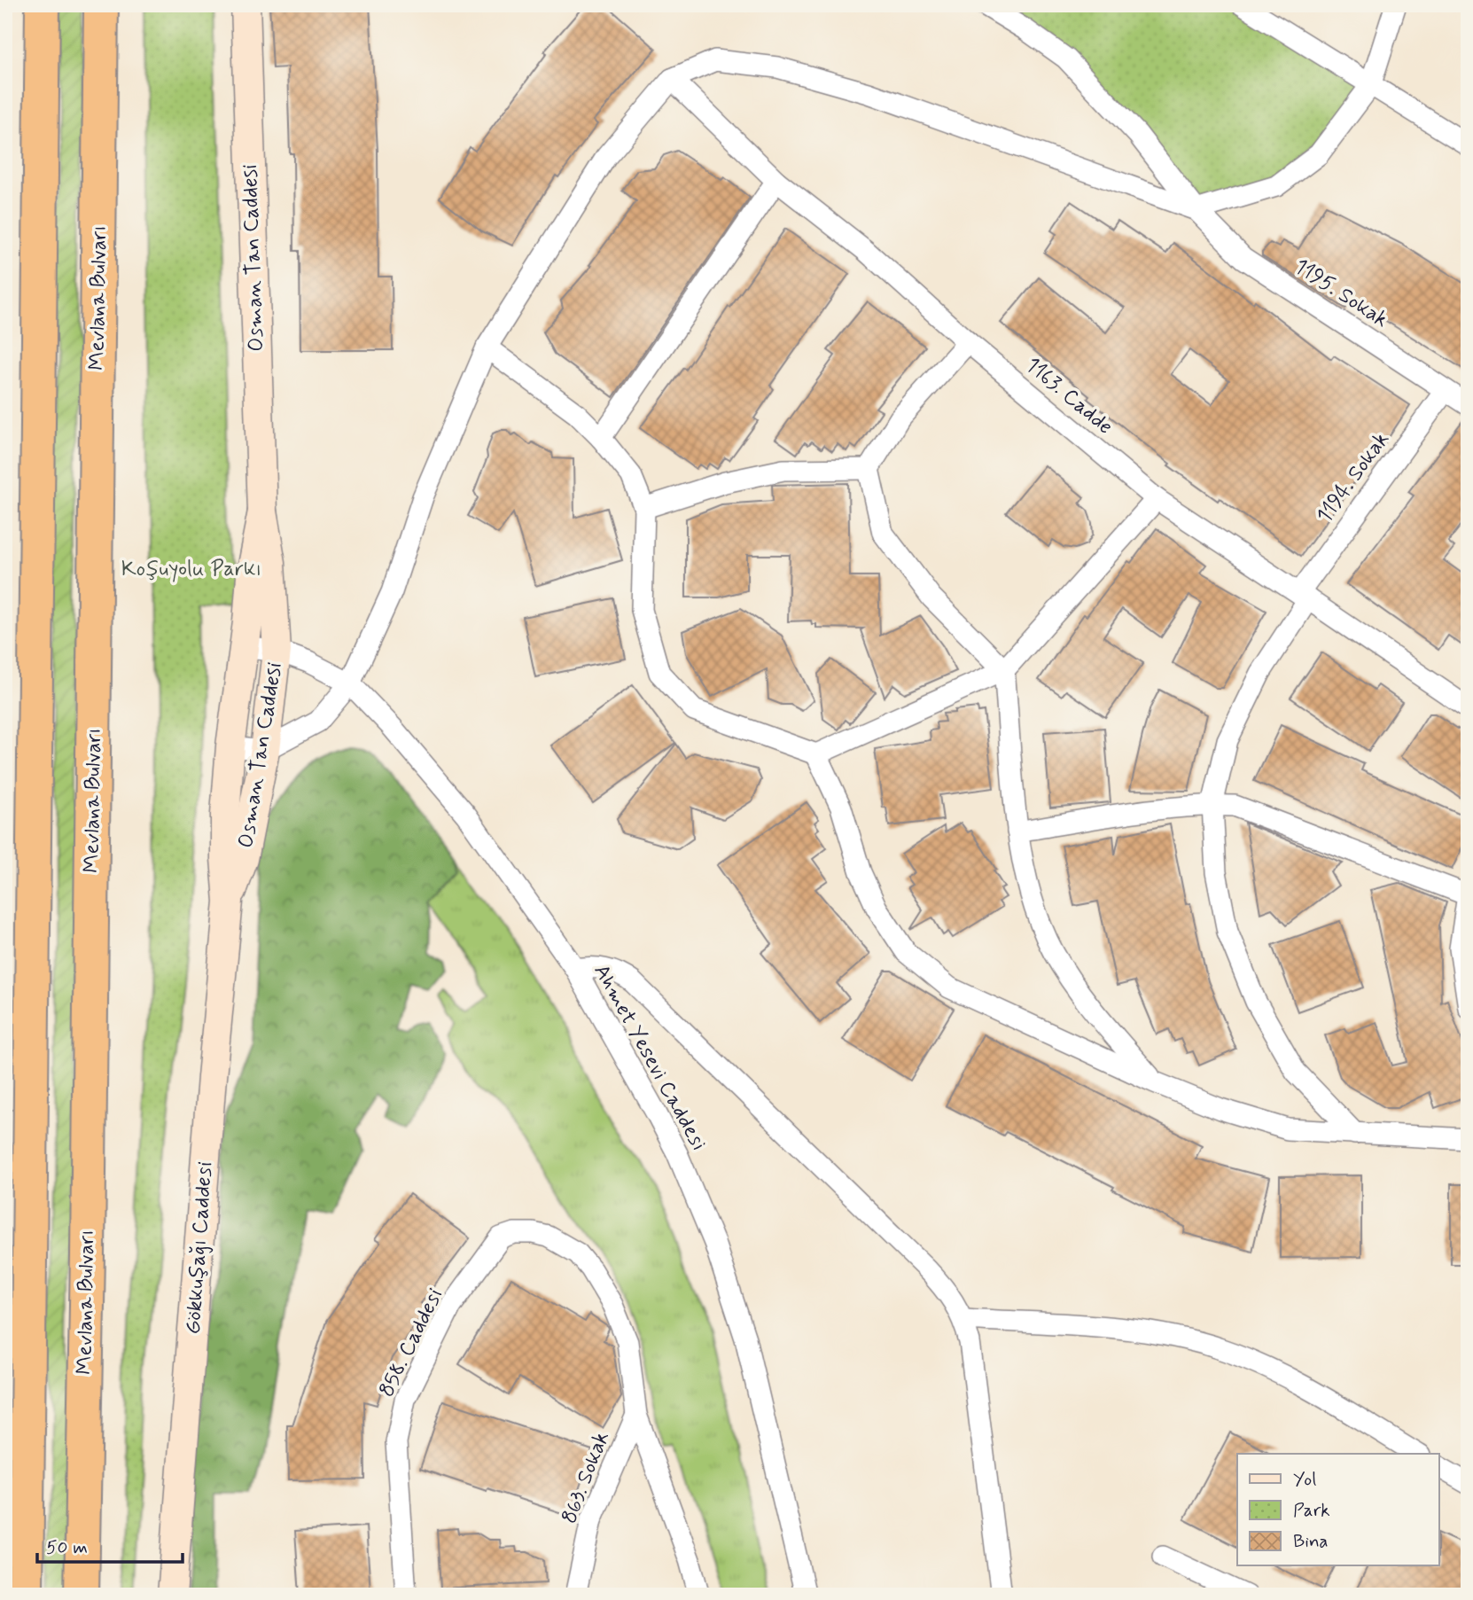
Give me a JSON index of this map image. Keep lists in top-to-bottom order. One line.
{"streets":{"highway":["Mevlana Bulvarı"],"street":["Osman Tan Caddesi","1195. Sokak","1163. Cadde","1194. Sokak","Ahmet Yesevi Caddesi","Gökkuşağı Caddesi","858. Caddesi","863. Sokak"]},"crossings":[["Osman Tan Caddesi","Ahmet Yesevi Caddesi"],["Osman Tan Caddesi","Gökkuşağı Caddesi"],["1195. Sokak","1194. Sokak"],["1163. Cadde","1194. Sokak"],["858. Caddesi","863. Sokak"]],"parks":["Koşuyolu Parkı"],"legend":["Yol","Park","Bina"],"scale_bar":"50 m"}
